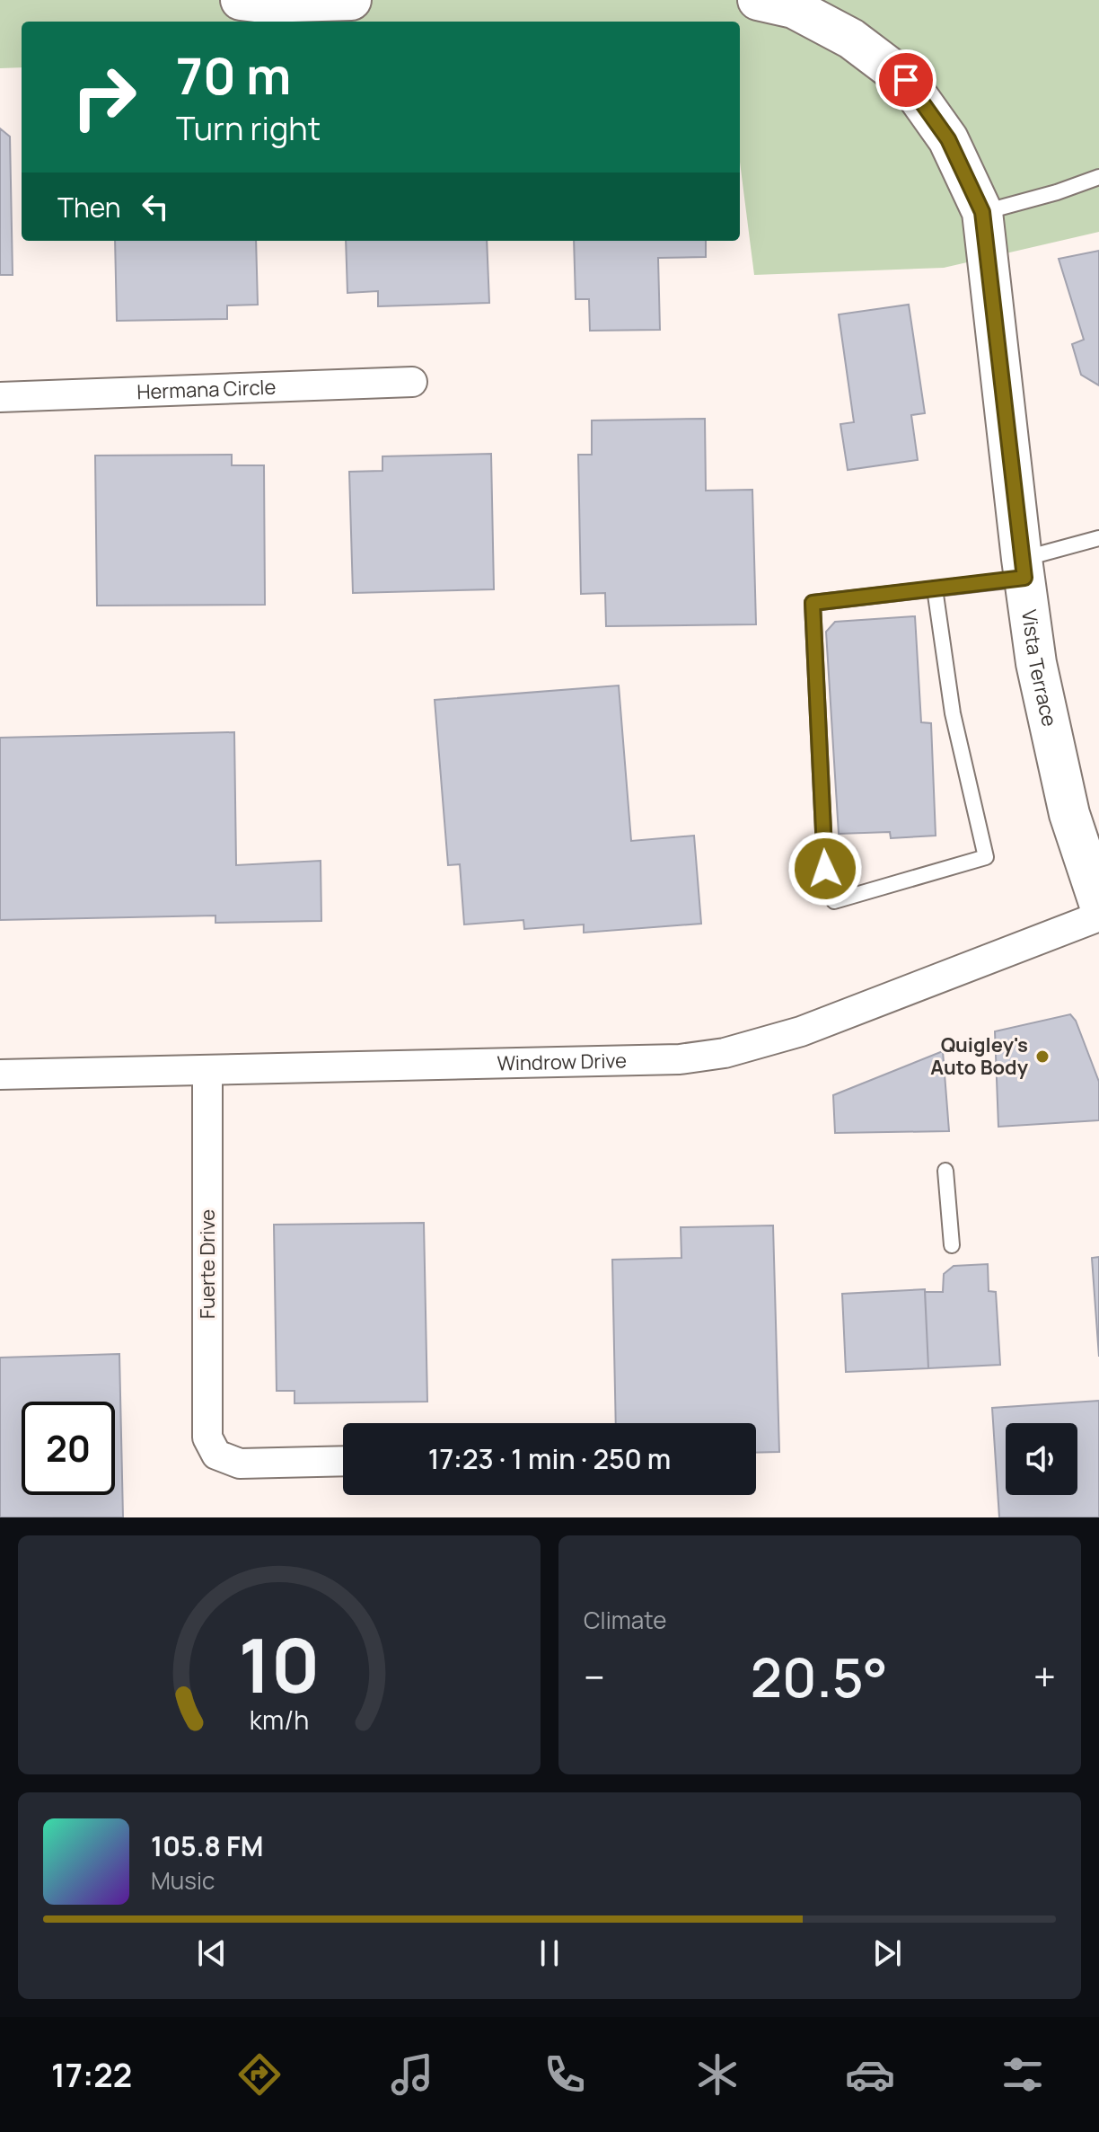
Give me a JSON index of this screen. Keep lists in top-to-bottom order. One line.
{"streets":{"street":["Hermana Circle","Vista Terrace","Windrow Drive","Fuerte Drive"]},"crossings":[["Windrow Drive","Fuerte Drive"]],"places":["Quigley's Auto Body"],"page":{"turn":["70 m","Turn right"],"then":"Then","limit":"20","trip":"17:23 · 1 min · 250 m","tile":"Climate","heat":["−","20.5°","+"],"song":["105.8 FM","Music"],"tabs":"17:22","gauge":["10","km/h"]}}
